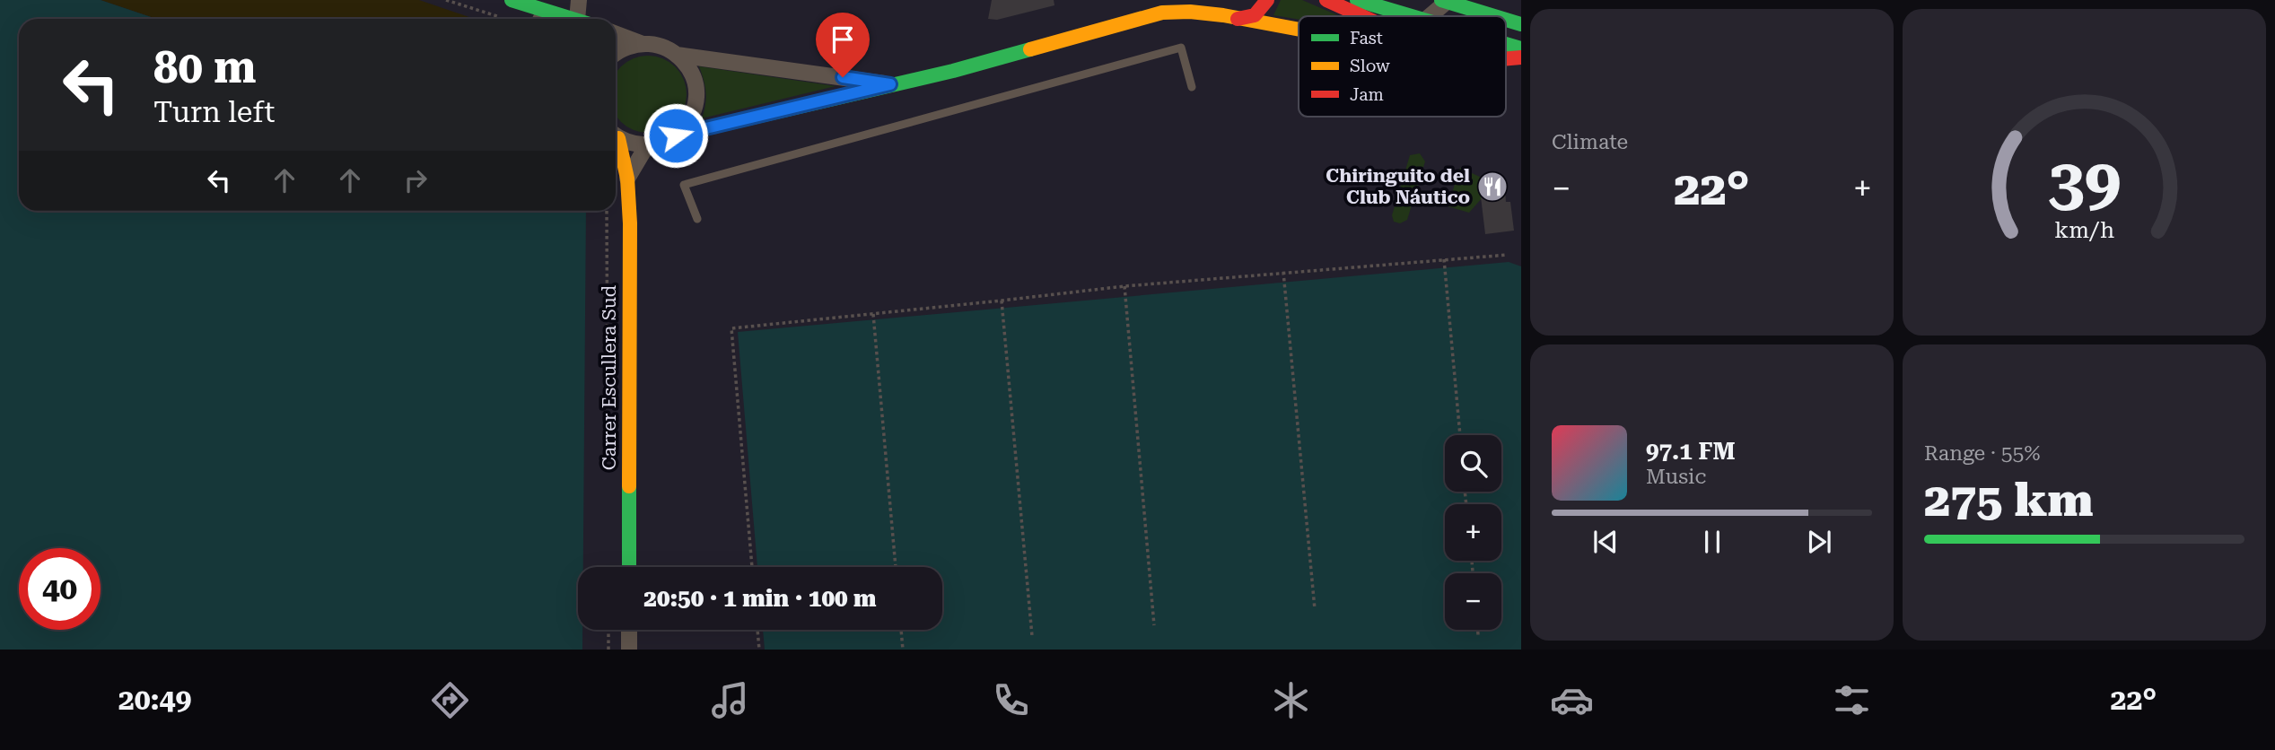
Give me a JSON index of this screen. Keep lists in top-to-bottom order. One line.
{"streets":{"street":["Carrer Escullera Sud"]},"places":{"restaurant":["Chiringuito del Club Náutico"]},"legend":["Fast","Slow","Jam"],"page":{"tile":["Climate",["Range · 55%","275 km"]],"turn":["80 m","Turn left"],"heat":["−","22°","+"],"song":["97.1 FM","Music"],"map_buttons":["+","−"],"limit":"40","trip":"20:50 · 1 min · 100 m","tabs":["20:49","22°"],"gauge":["39","km/h"]}}
